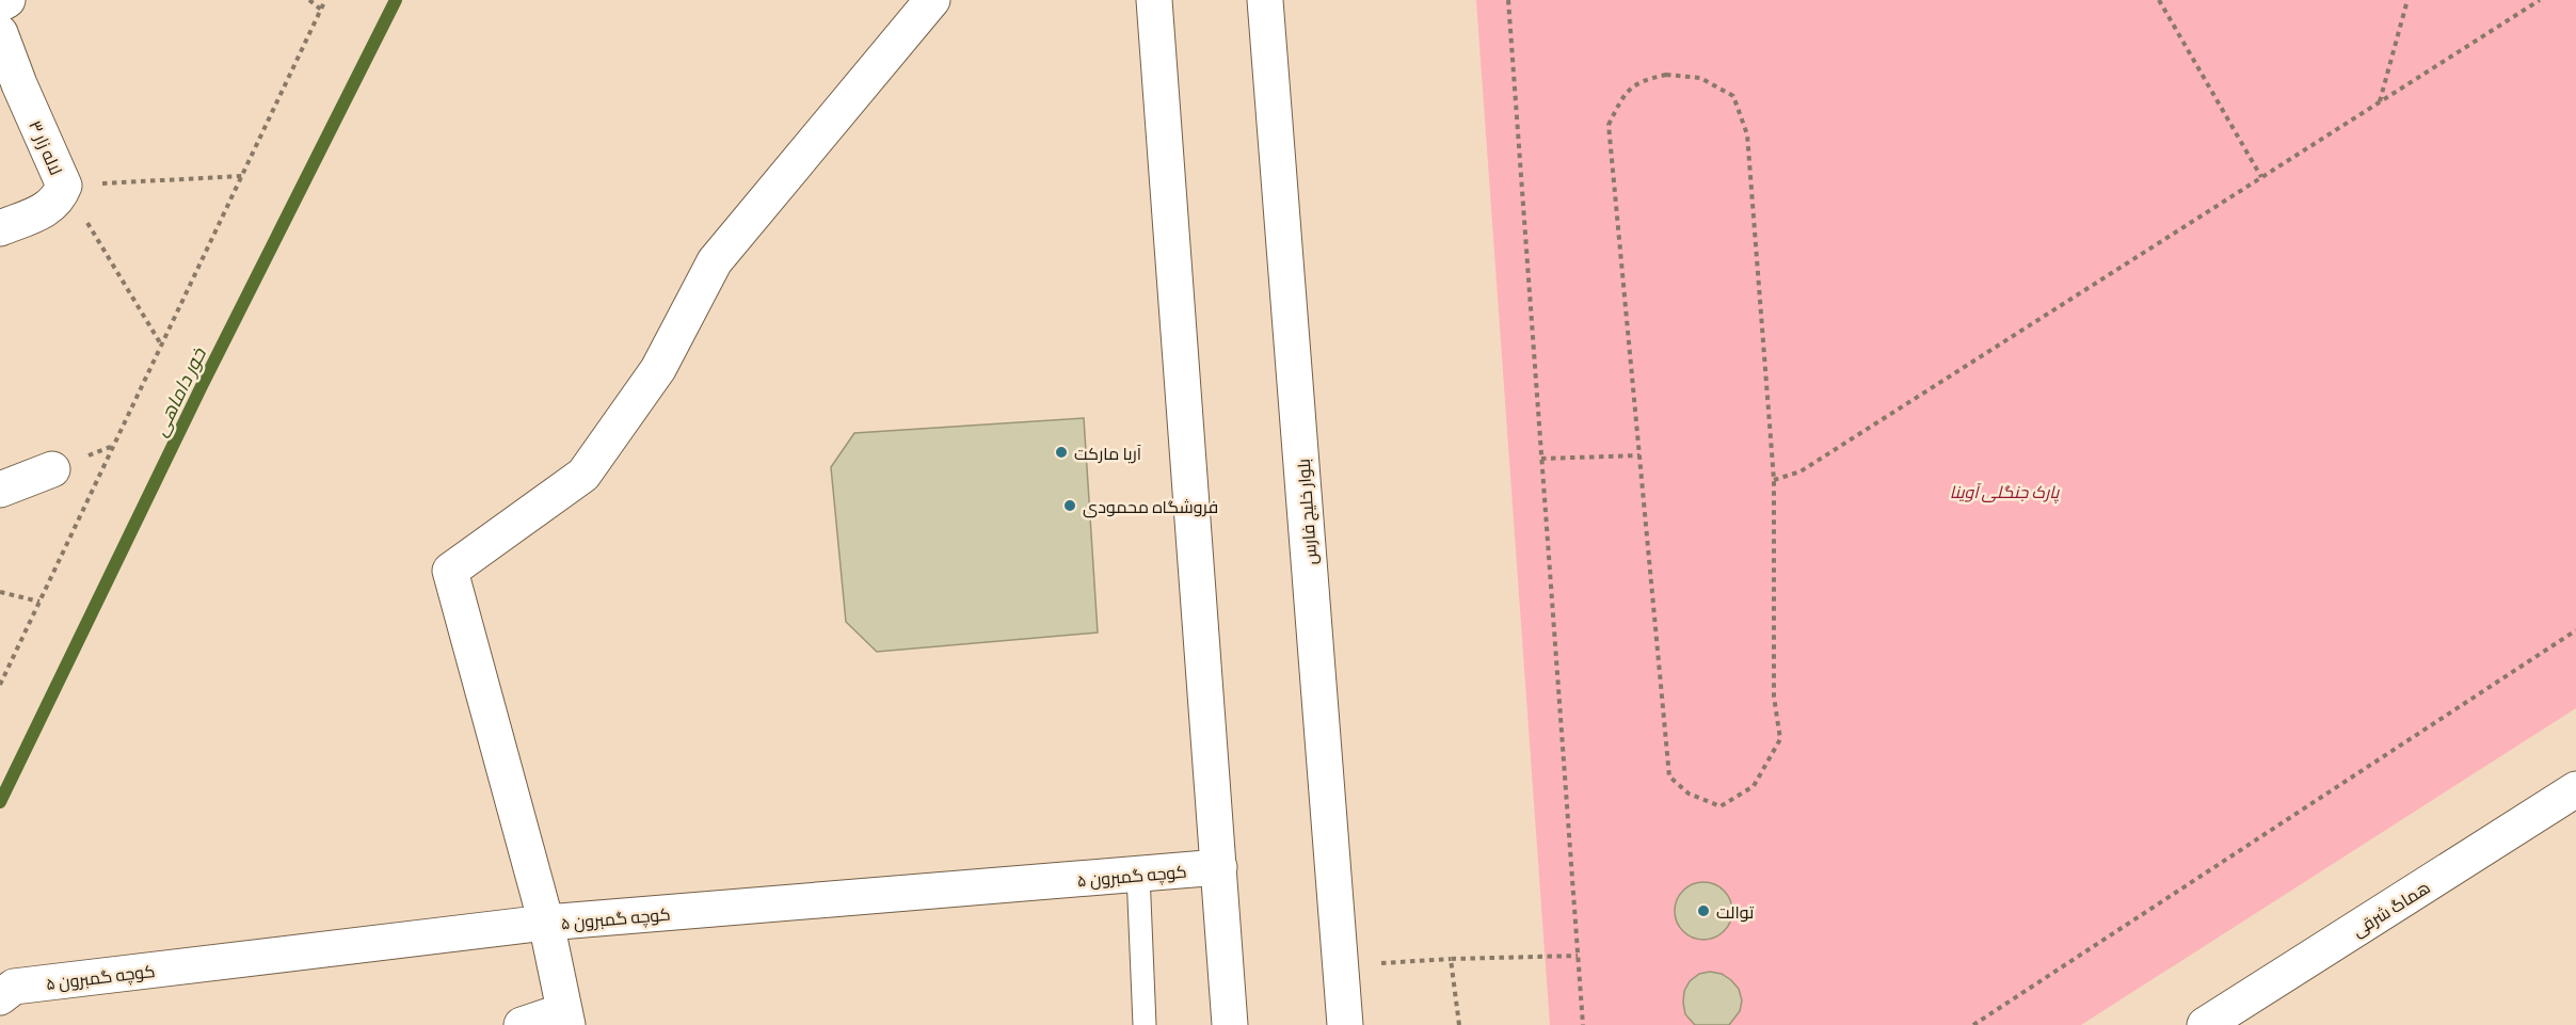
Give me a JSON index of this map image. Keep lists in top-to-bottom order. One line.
{"streets":{"street":["لاله زار ۳","بلوار خلیج فارس","کوچه گمبرون ۵","هماگ شرقی"]},"water":["خور داماهی"],"parks":["پارک جنگلی آوینا"],"places":["آریا مارکت","فروشگاه محمودی","توالت"]}
